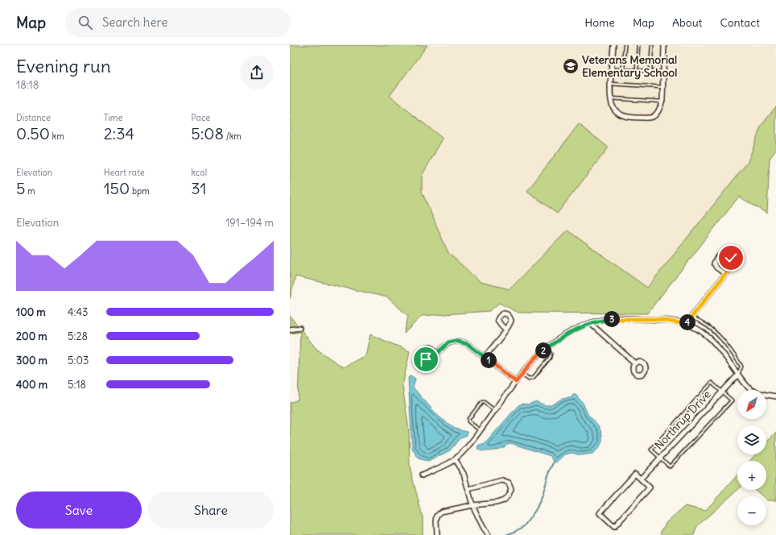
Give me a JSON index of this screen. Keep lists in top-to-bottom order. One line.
{"streets":{"street":["Northrup Drive"]},"places":{"school or university":["Veterans Memorial Elementary School"]},"north":"bottom left","page":{"header":"Map","search":"Search here","nav":["Home","Map","About","Contact"],"heading":["Evening run","18:18"],"stats":[["Distance","0.50 km"],["Time","2:34"],["Pace","5:08 /km"],["Elevation","5 m"],["Heart rate","150 bpm"],["kcal","31"]],"chart":["Elevation","191–194 m"],"list":[{"name":"100 m","note":"4:43"},{"name":"200 m","note":"5:28"},{"name":"300 m","note":"5:03"},{"name":"400 m","note":"5:18"}],"pins":["3","4","2","1"],"map_buttons":["+","−"],"buttons":["Save","Share"]}}
